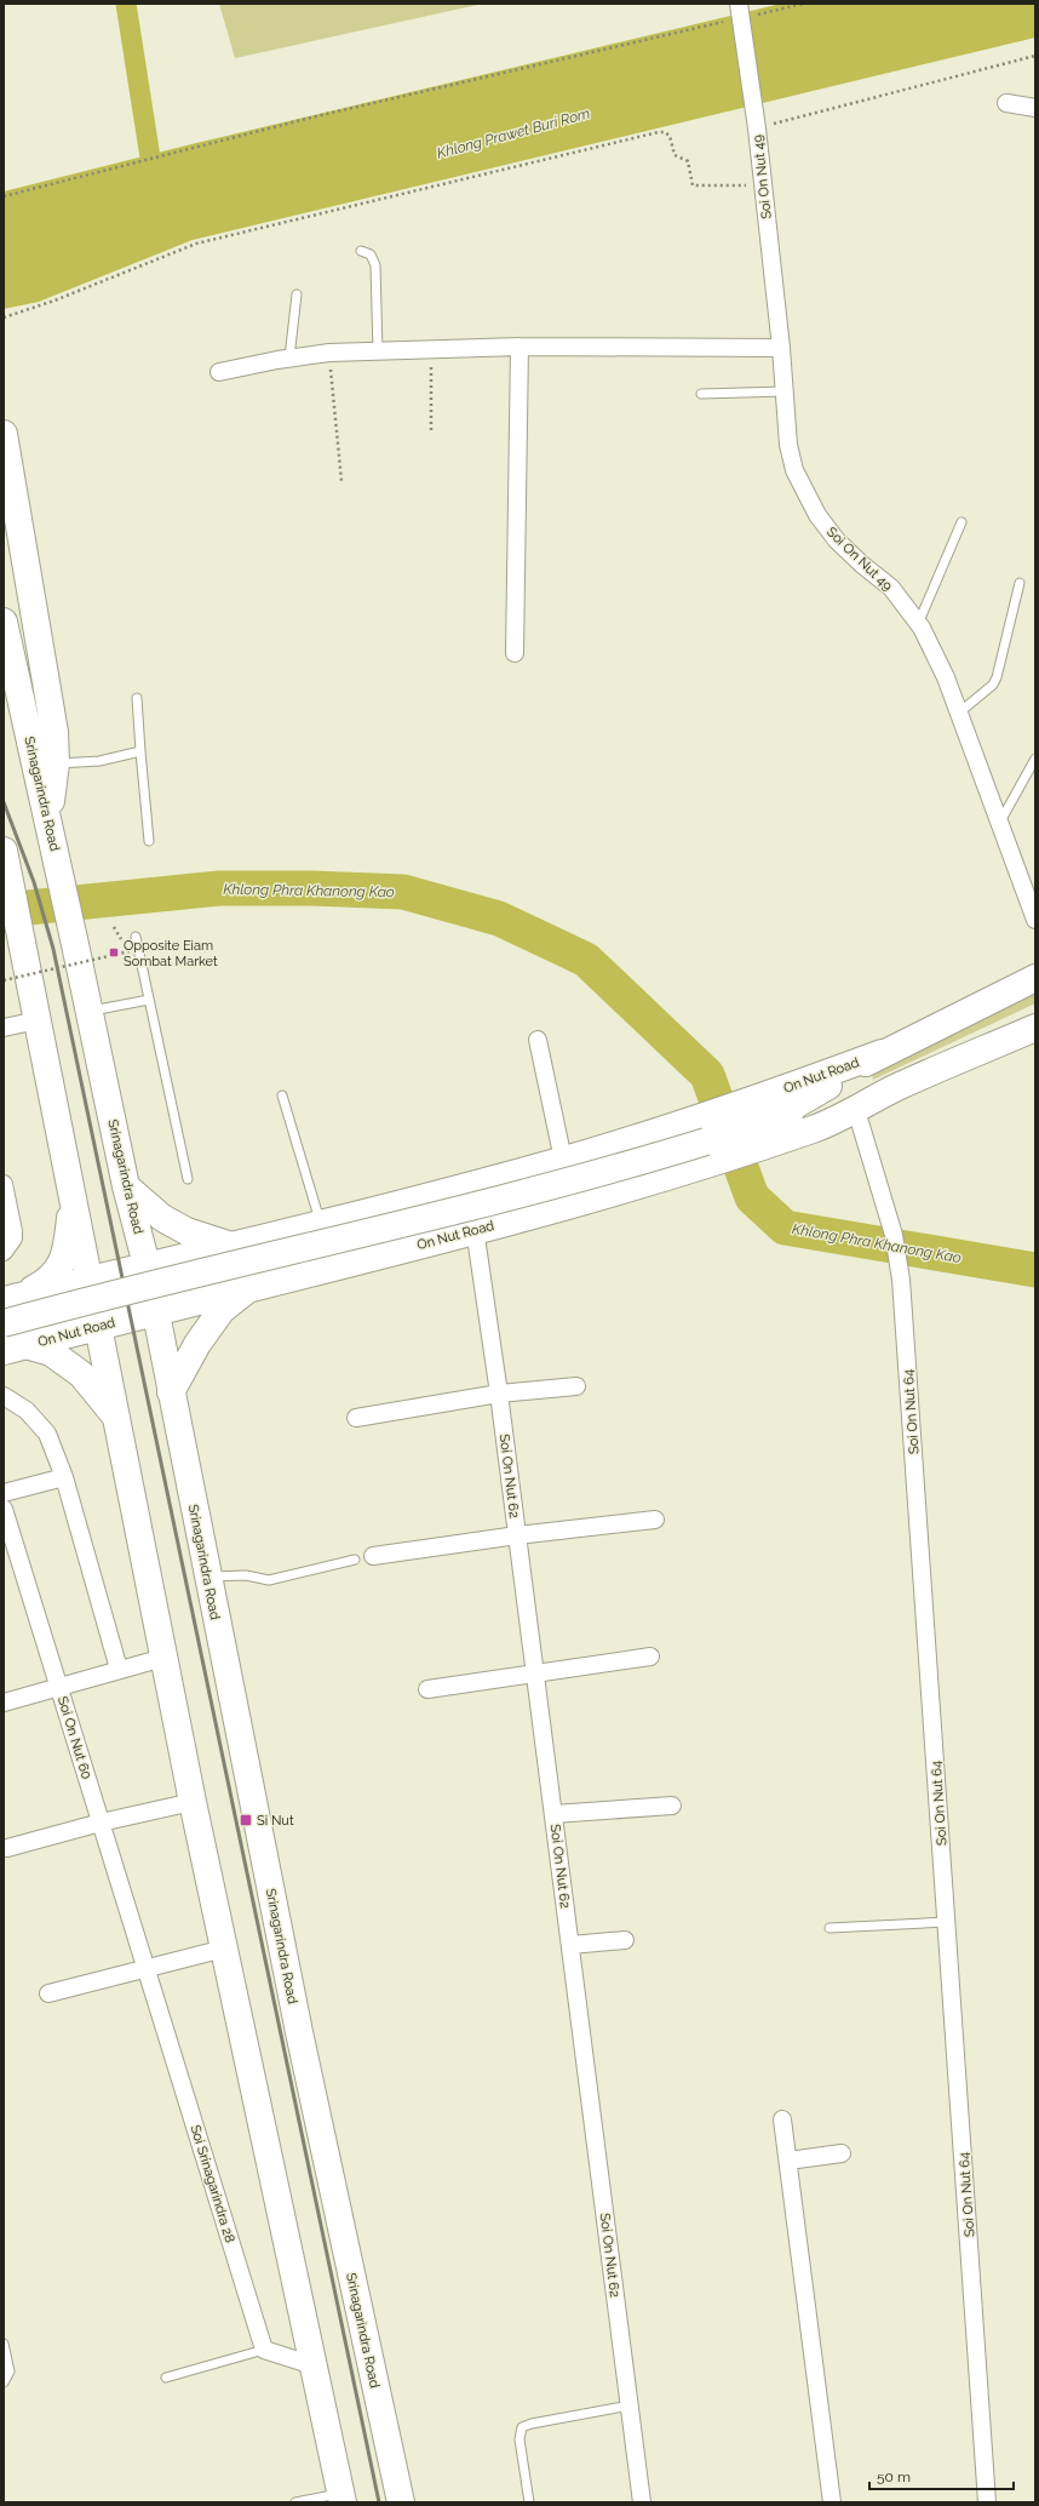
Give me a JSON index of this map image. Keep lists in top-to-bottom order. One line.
{"streets":{"main road":["Srinagarindra Road","On Nut Road"],"street":["Soi On Nut 49","Soi On Nut 64","Soi On Nut 62","Soi On Nut 60","Soi Srinagarindra 28"]},"crossings":[["Srinagarindra Road","On Nut Road"],["On Nut Road","Soi On Nut 64"],["On Nut Road","Soi On Nut 62"],["Soi On Nut 60","Soi Srinagarindra 28"]],"water":["Khlong Prawet Buri Rom","Khlong Phra Khanong Kao"],"places":{"transit":["Opposite Eiam Sombat Market","Si Nut"]},"scale_bar":"50 m"}
